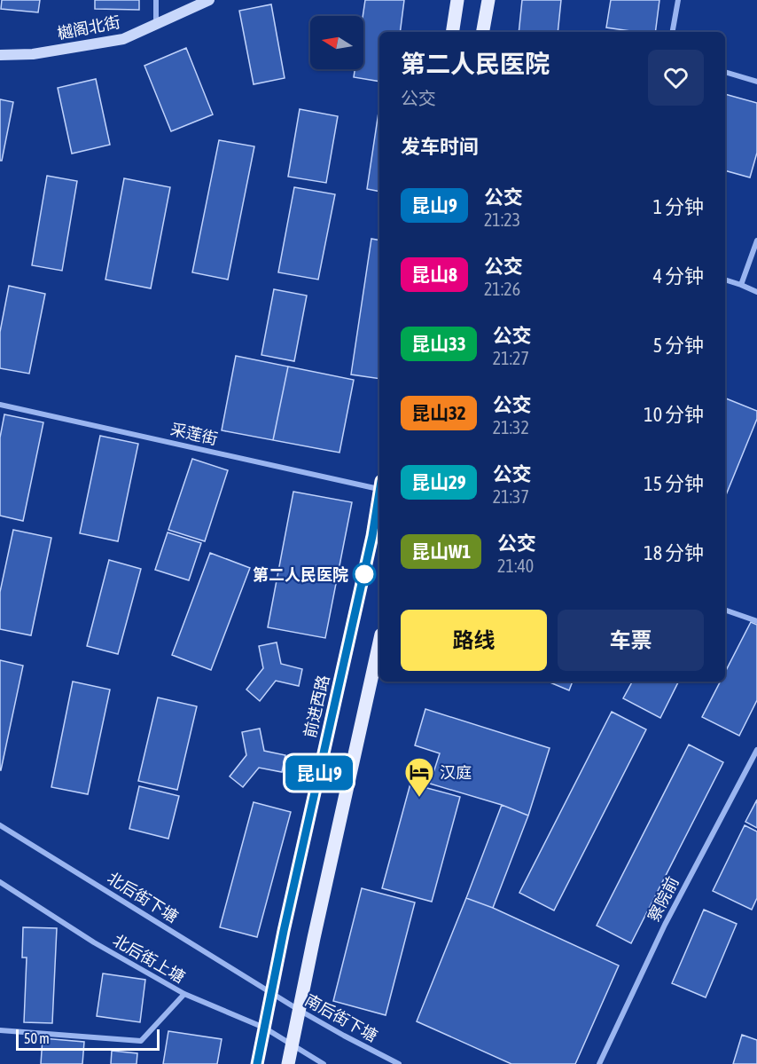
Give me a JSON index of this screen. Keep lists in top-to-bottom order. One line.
{"streets":{"main road":["前进西路"],"street":["樾阁北街","采莲街","北后街下塘","察院前","北后街上塘","南后街下塘"]},"crossings":[["前进西路","北后街下塘"],["前进西路","北后街上塘"],["前进西路","南后街下塘"],["北后街下塘","南后街下塘"]],"places":{"other":["第二人民医院"],"hotel":["汉庭"]},"lines":["bus line 昆山9"],"scale_bar":"50 m","north":"left","page":{"on_map":"昆山9","heading":[["第二人民医院","公交"],"发车时间"],"list":[{"mark":"昆山9","name":"公交","note":"21:23","value":"1 分钟"},{"mark":"昆山8","name":"公交","note":"21:26","value":"4 分钟"},{"mark":"昆山33","name":"公交","note":"21:27","value":"5 分钟"},{"mark":"昆山32","name":"公交","note":"21:32","value":"10 分钟"},{"mark":"昆山29","name":"公交","note":"21:37","value":"15 分钟"},{"mark":"昆山W1","name":"公交","note":"21:40","value":"18 分钟"}],"buttons":["路线","车票"],"scale":"50 m"}}
